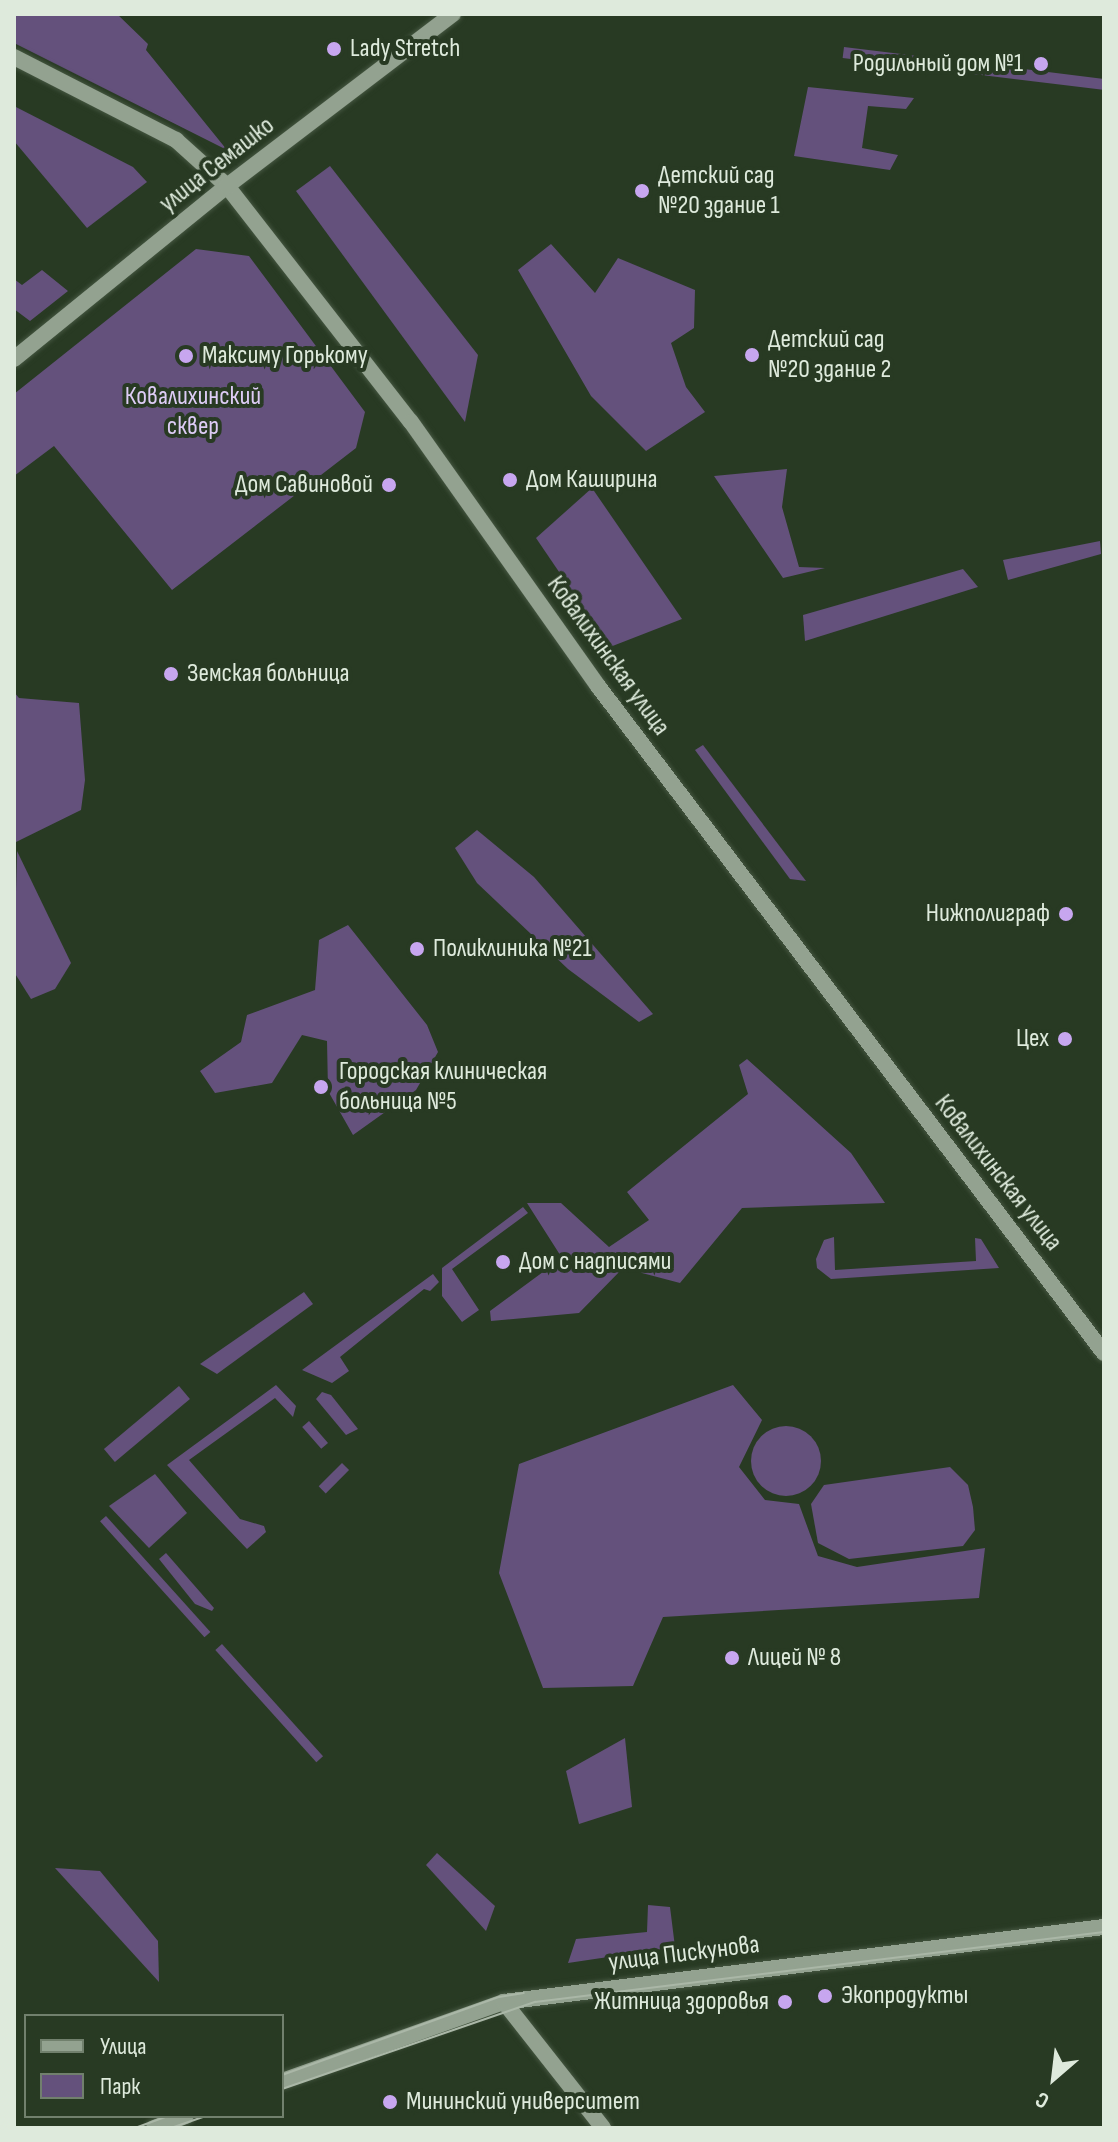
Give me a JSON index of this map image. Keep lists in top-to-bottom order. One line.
{"streets":{"street":["улица Семашко","Ковалихинская улица","улица Пискунова"]},"crossings":[["улица Семашко","Ковалихинская улица"]],"parks":["Ковалихинский сквер"],"places":["Lady Stretch","Родильный дом №1","Детский сад №20 здание 1","Детский сад №20 здание 2","Максиму Горькому","Дом Каширина","Дом Савиновой","Земская больница","Нижполиграф","Поликлиника №21","Цех","Городская клиническая больница №5","Дом с надписями","Лицей № 8","Экопродукты","Житница здоровья","Мининский университет"],"legend":["Улица","Парк"],"north":"bottom left"}
